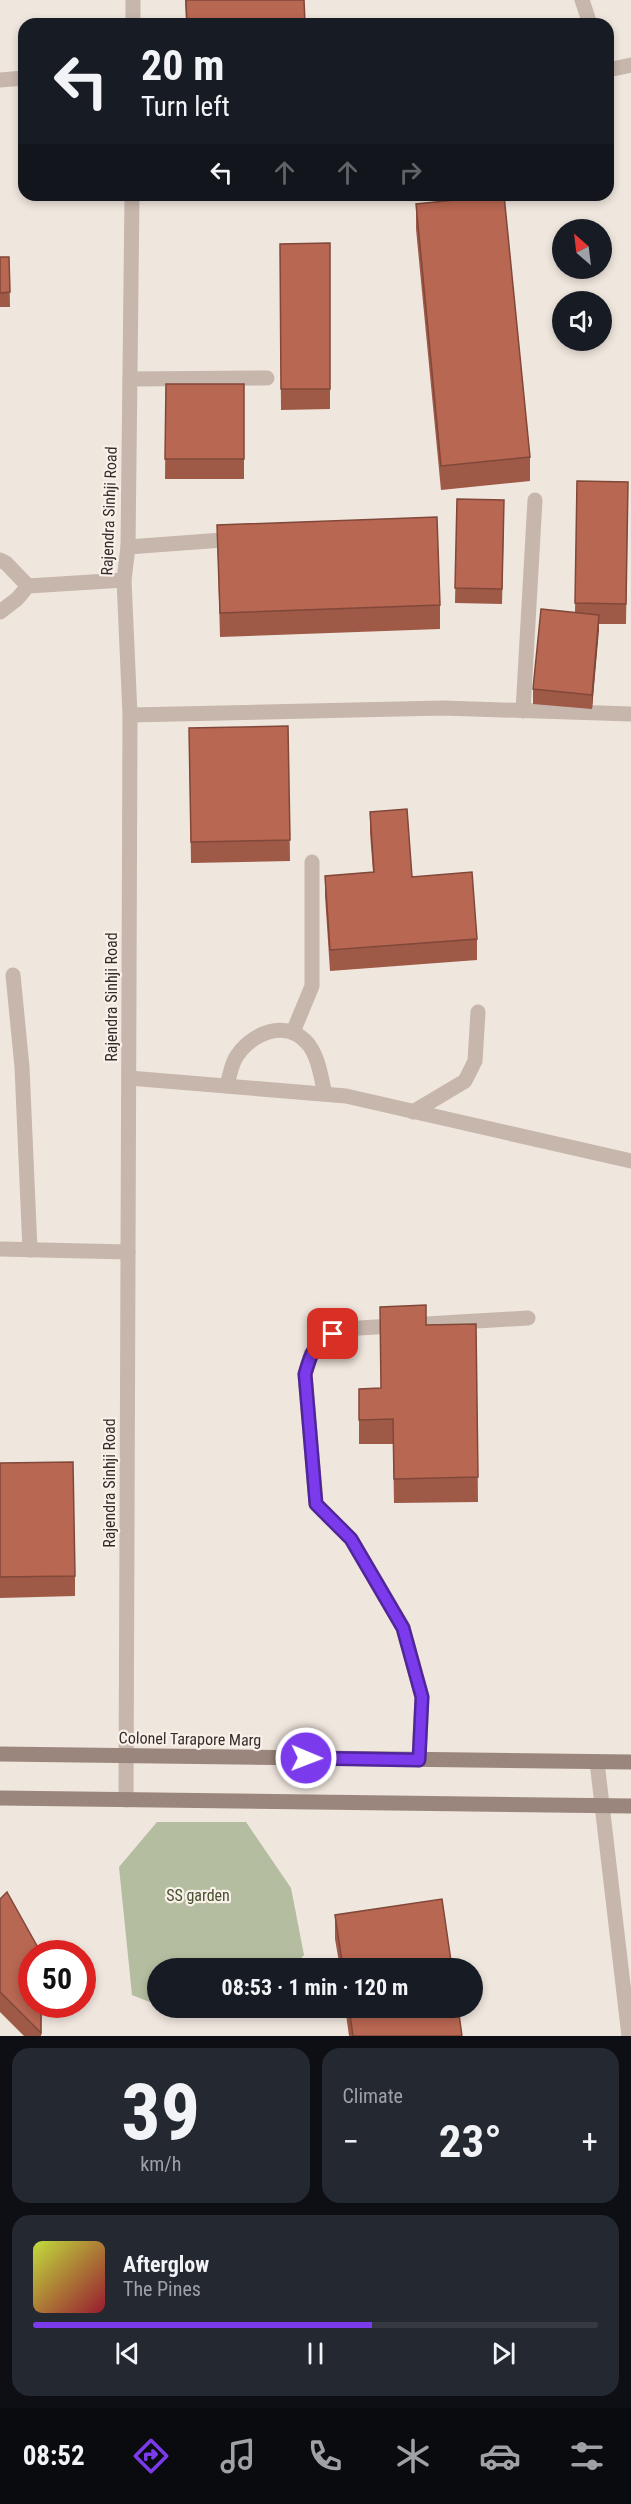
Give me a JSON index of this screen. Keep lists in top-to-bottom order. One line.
{"streets":{"main road":["Colonel Tarapore Marg"],"street":["Rajendra Sinhji Road"]},"crossings":[["Rajendra Sinhji Road","Colonel Tarapore Marg"]],"parks":["SS garden"],"north":"top left","page":{"turn":["20 m","Turn left"],"limit":"50","trip":"08:53 · 1 min · 120 m","tile":[["39","km/h"],"Climate"],"heat":["−","23°","+"],"song":["Afterglow","The Pines"],"tabs":"08:52"}}
